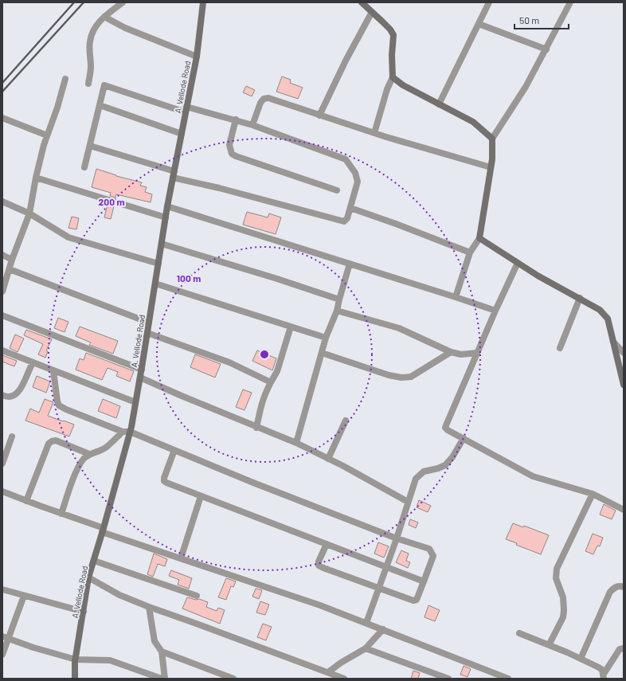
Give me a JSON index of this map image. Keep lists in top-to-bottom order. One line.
{"streets":{"main road":["A. Vellode Road"]},"scale_bar":"50 m","rings":["200 m","100 m"]}
